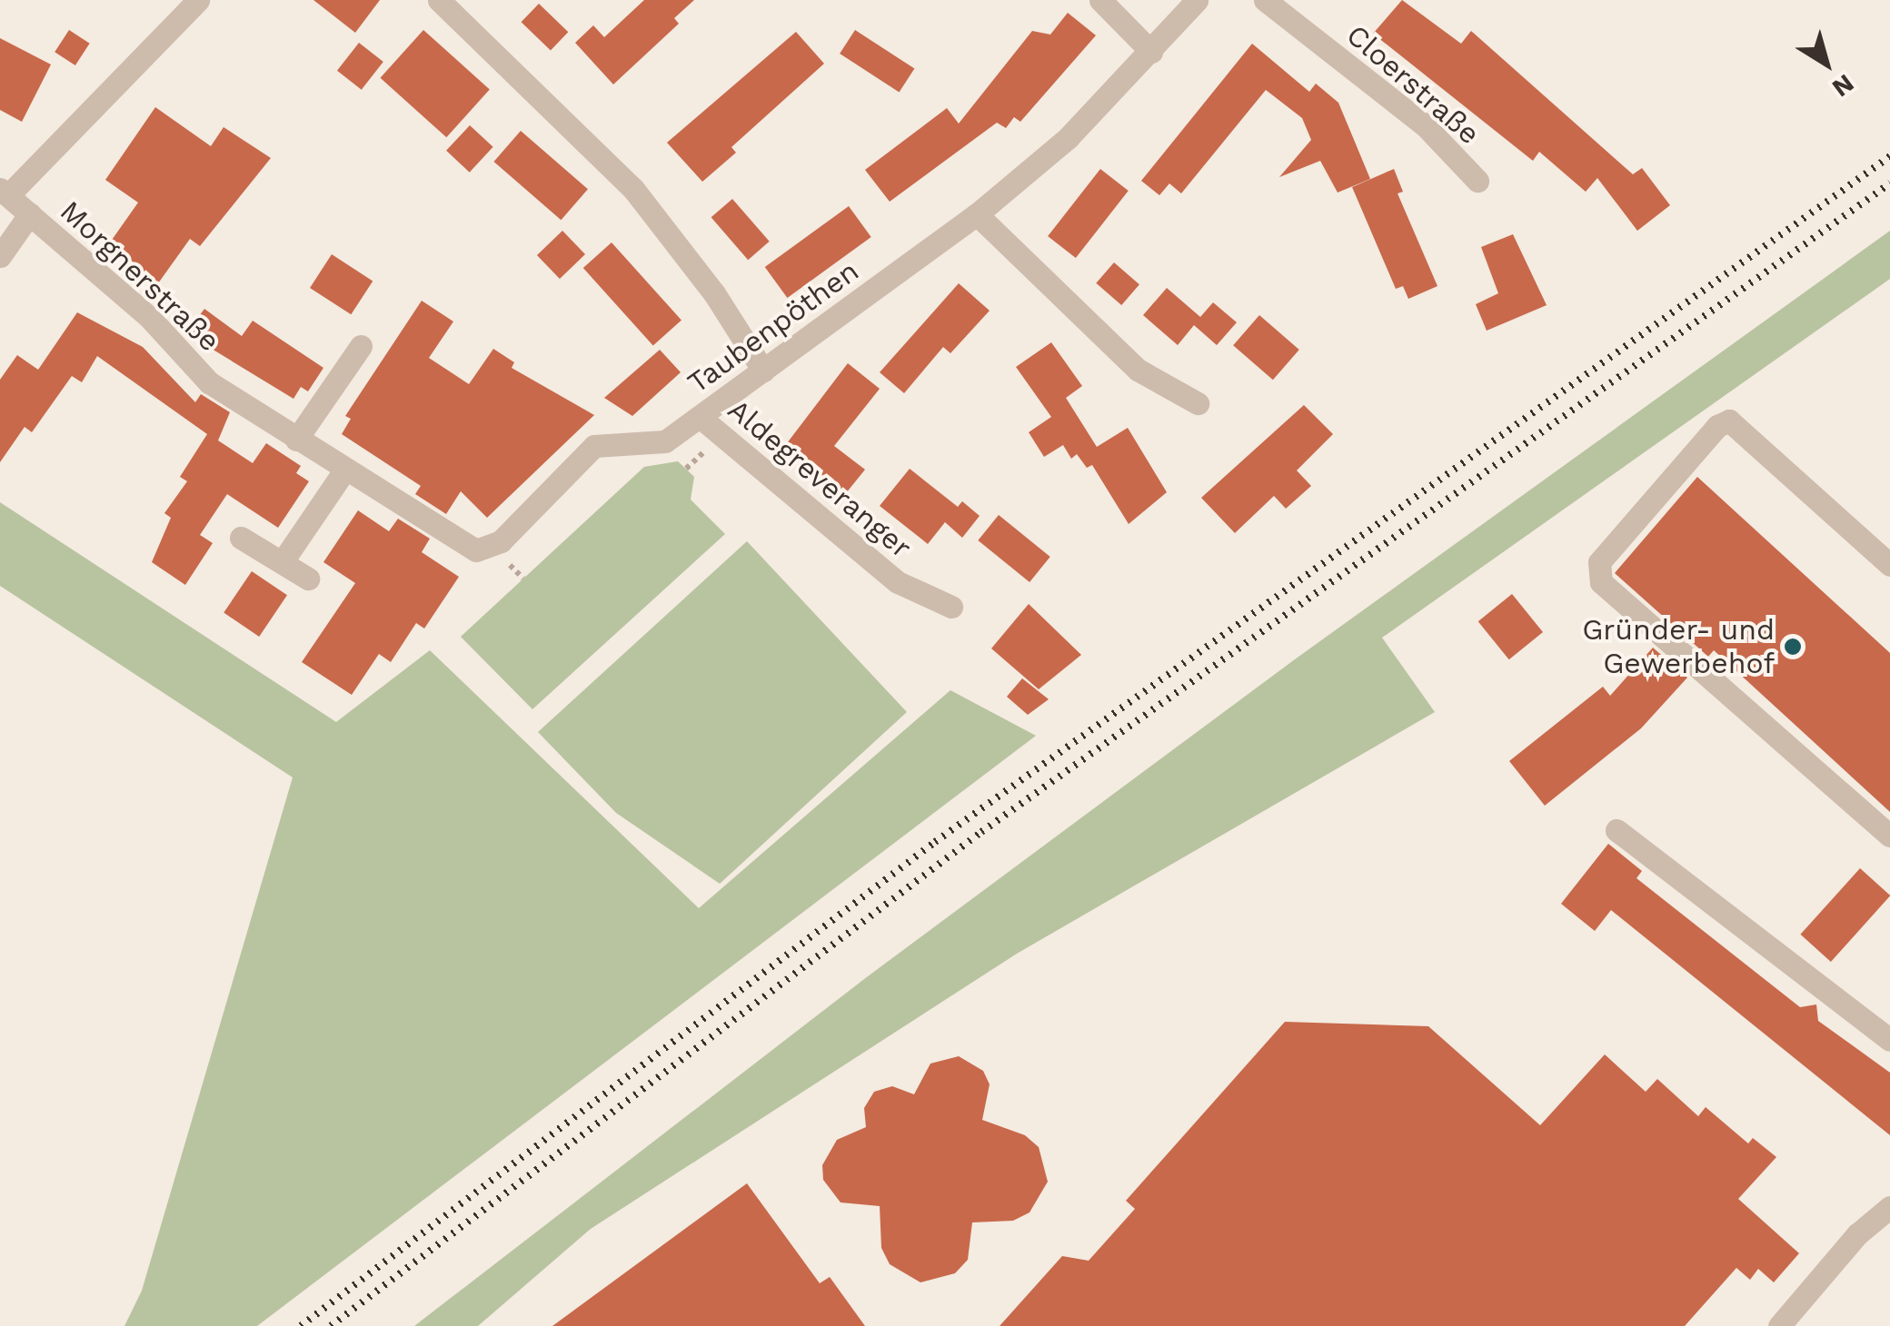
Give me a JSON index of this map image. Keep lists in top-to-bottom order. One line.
{"streets":{"street":["Cloerstraße","Morgnerstraße","Taubenpöthen","Aldegreveranger"]},"crossings":[["Morgnerstraße","Taubenpöthen"],["Taubenpöthen","Aldegreveranger"]],"places":["Gründer- und Gewerbehof"],"north":"bottom right"}
